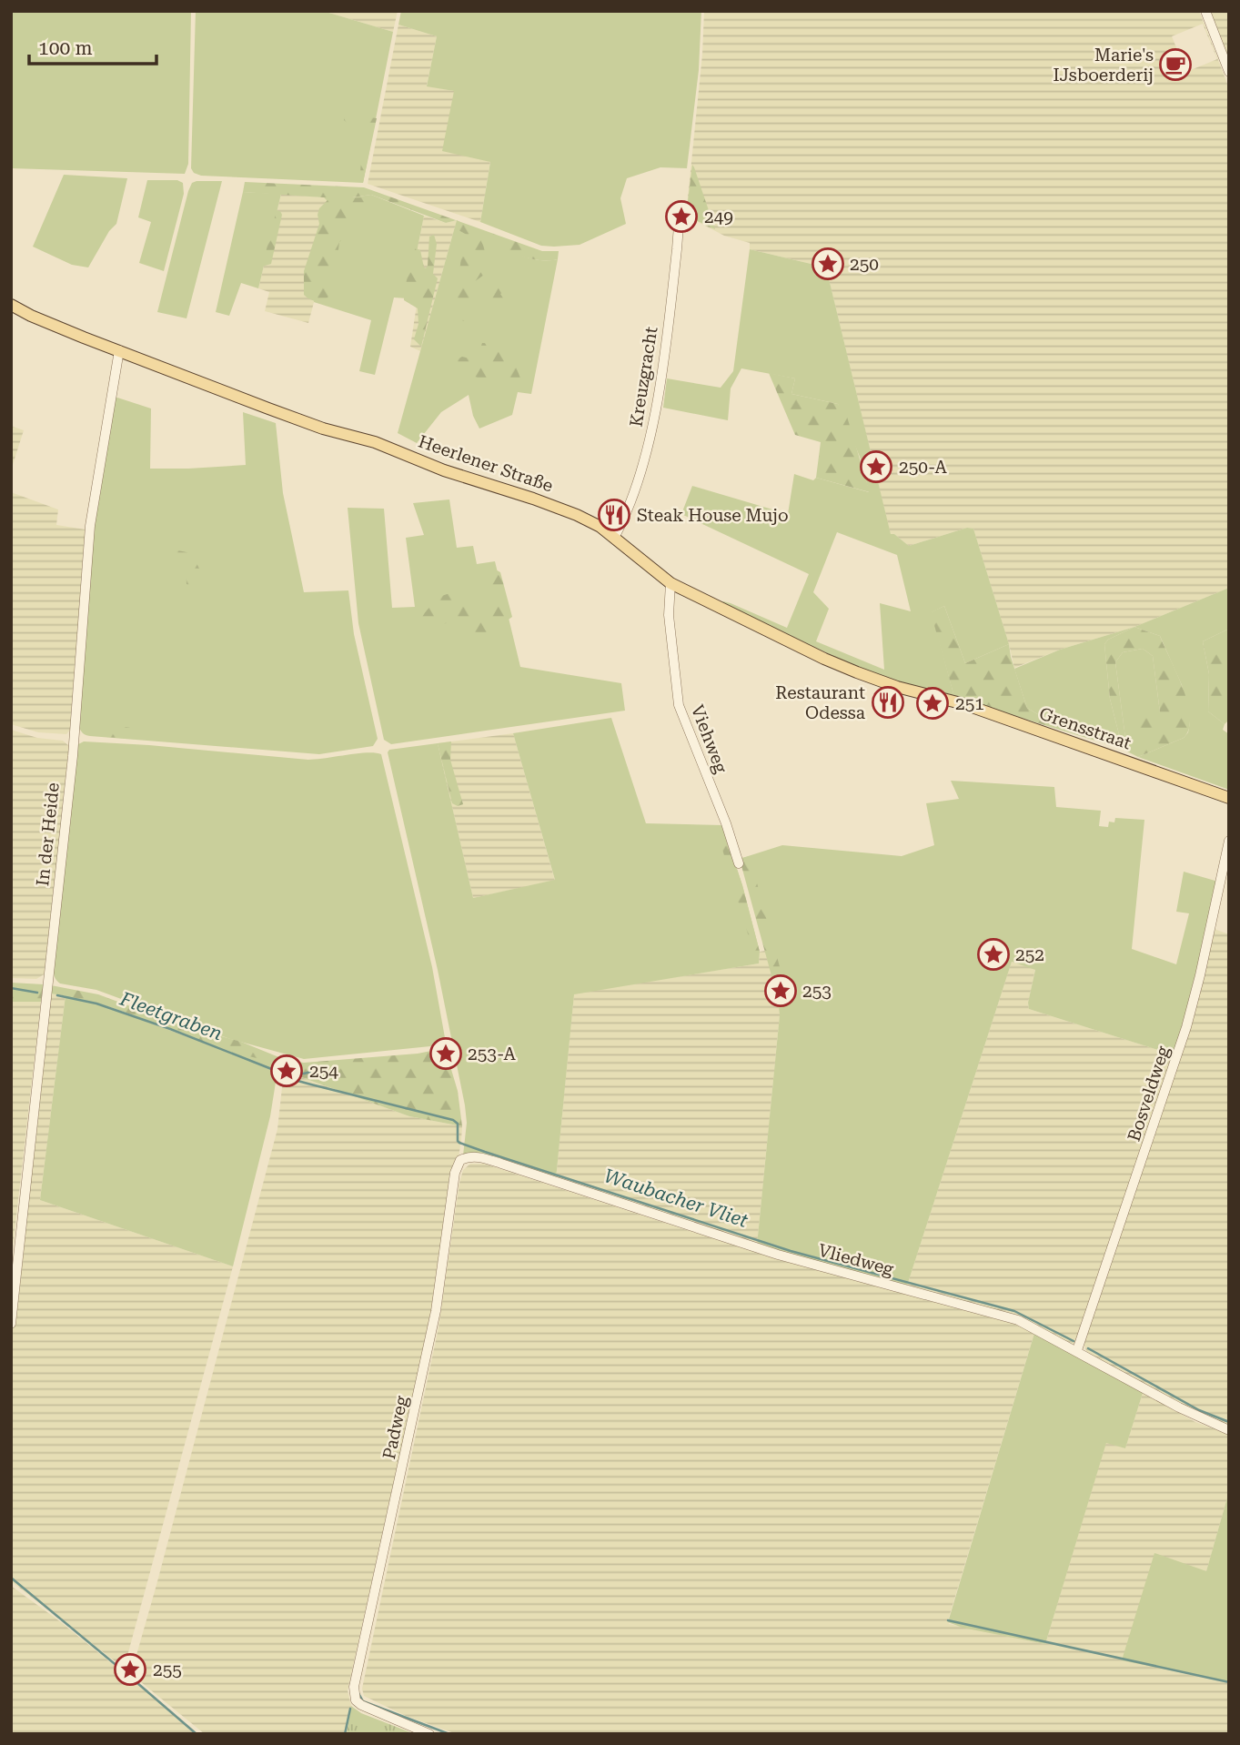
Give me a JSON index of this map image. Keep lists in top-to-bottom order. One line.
{"streets":{"main road":["Heerlener Straße","Grensstraat"],"street":["Kreuzgracht","Viehweg","In der Heide","Bosveldweg","Vliedweg","Padweg"]},"crossings":[["Kreuzgracht","Heerlener Straße"],["Heerlener Straße","Grensstraat"],["Heerlener Straße","Viehweg"],["Heerlener Straße","In der Heide"],["Bosveldweg","Vliedweg"],["Vliedweg","Padweg"]],"water":["Fleetgraben","Waubacher Vliet"],"places":{"cafe":["Marie's IJsboerderij"],"place":["249","250","250-A","251","252","253","253-A","254","255"],"restaurant":["Steak House Mujo","Restaurant Odessa"]},"scale_bar":"100 m"}
